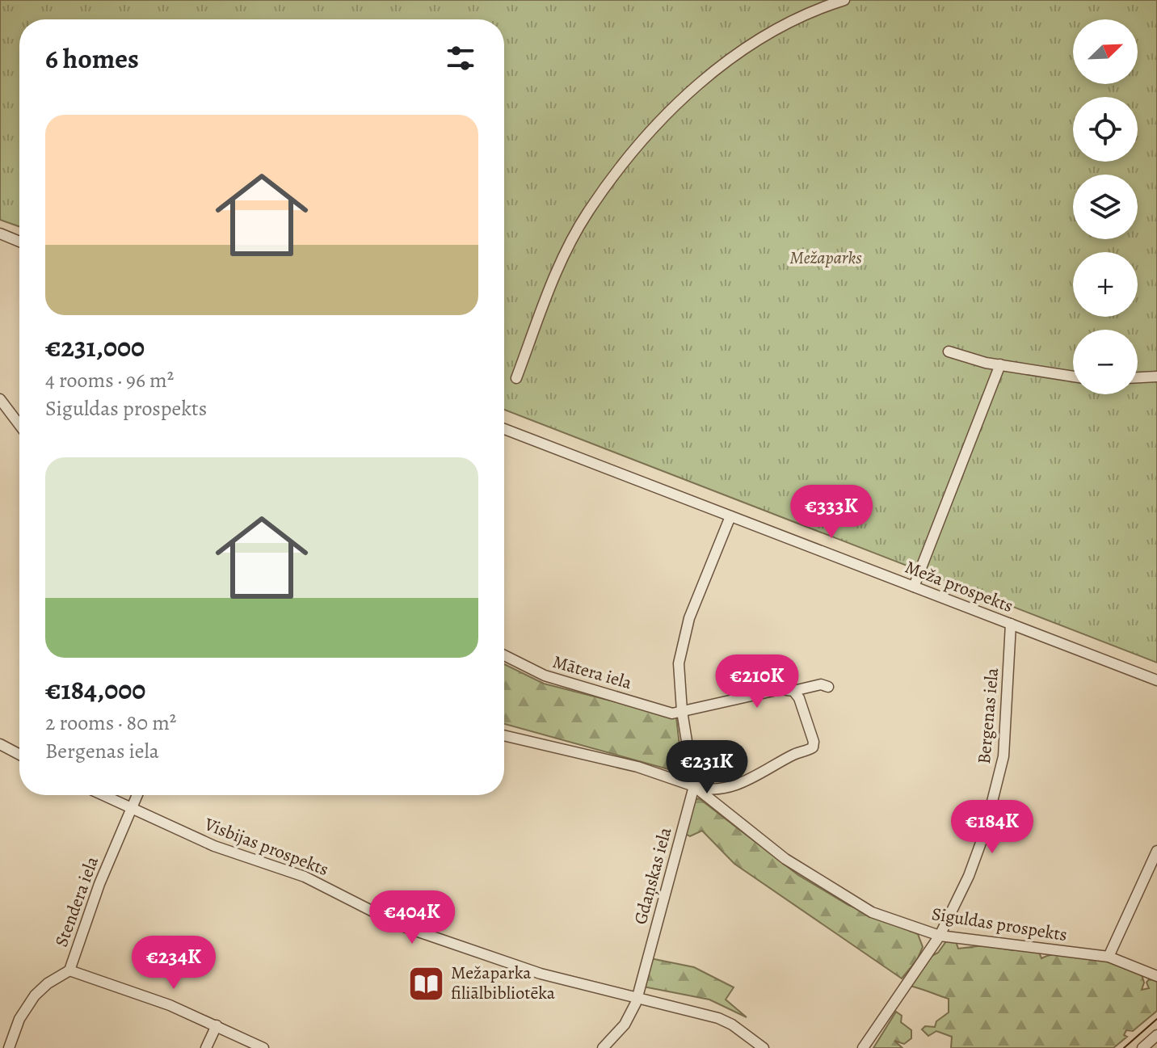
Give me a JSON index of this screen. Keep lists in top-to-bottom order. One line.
{"streets":{"street":["Meža prospekts","Mātera iela","Bergenas iela","Visbijas prospekts","Gdaņskas iela","Stendera iela","Siguldas prospekts"]},"crossings":[["Meža prospekts","Bergenas iela"],["Meža prospekts","Gdaņskas iela"],["Mātera iela","Gdaņskas iela"],["Bergenas iela","Siguldas prospekts"],["Visbijas prospekts","Gdaņskas iela"],["Visbijas prospekts","Stendera iela"],["Gdaņskas iela","Siguldas prospekts"]],"parks":["Mežaparks"],"places":{"library":["Mežaparka filiālbibliotēka"]},"north":"top right","page":{"map_buttons":["+","−"],"heading":"6 homes","list":[{"name":"€231,000","note":"4 rooms · 96 m² · Siguldas prospekts"},{"name":"€184,000","note":"2 rooms · 80 m² · Bergenas iela"}],"price":["€333K","€210K","€231K","€184K","€404K","€234K"]}}
